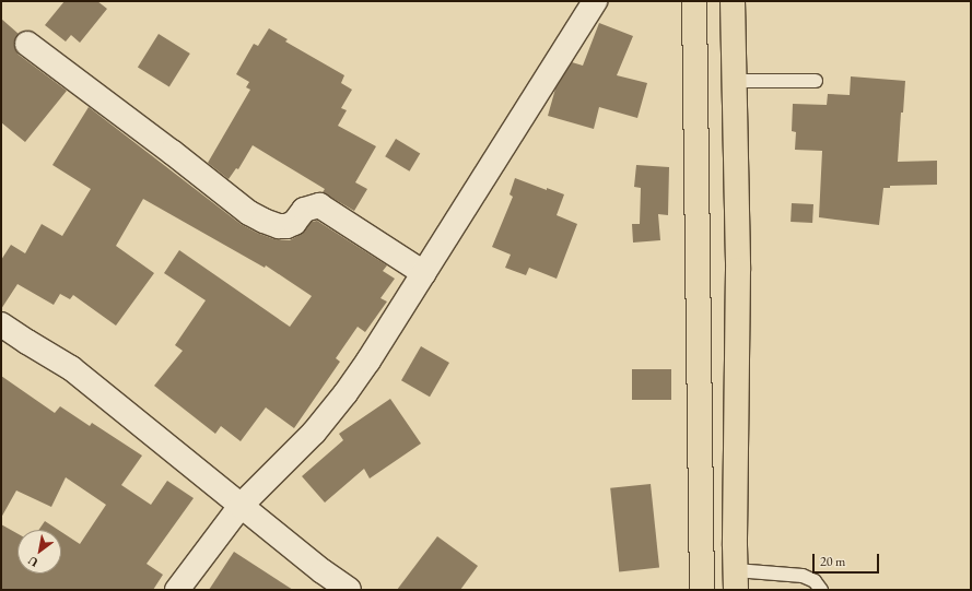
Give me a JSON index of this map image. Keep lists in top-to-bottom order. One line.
{"scale_bar":"20 m","north":"bottom left"}
